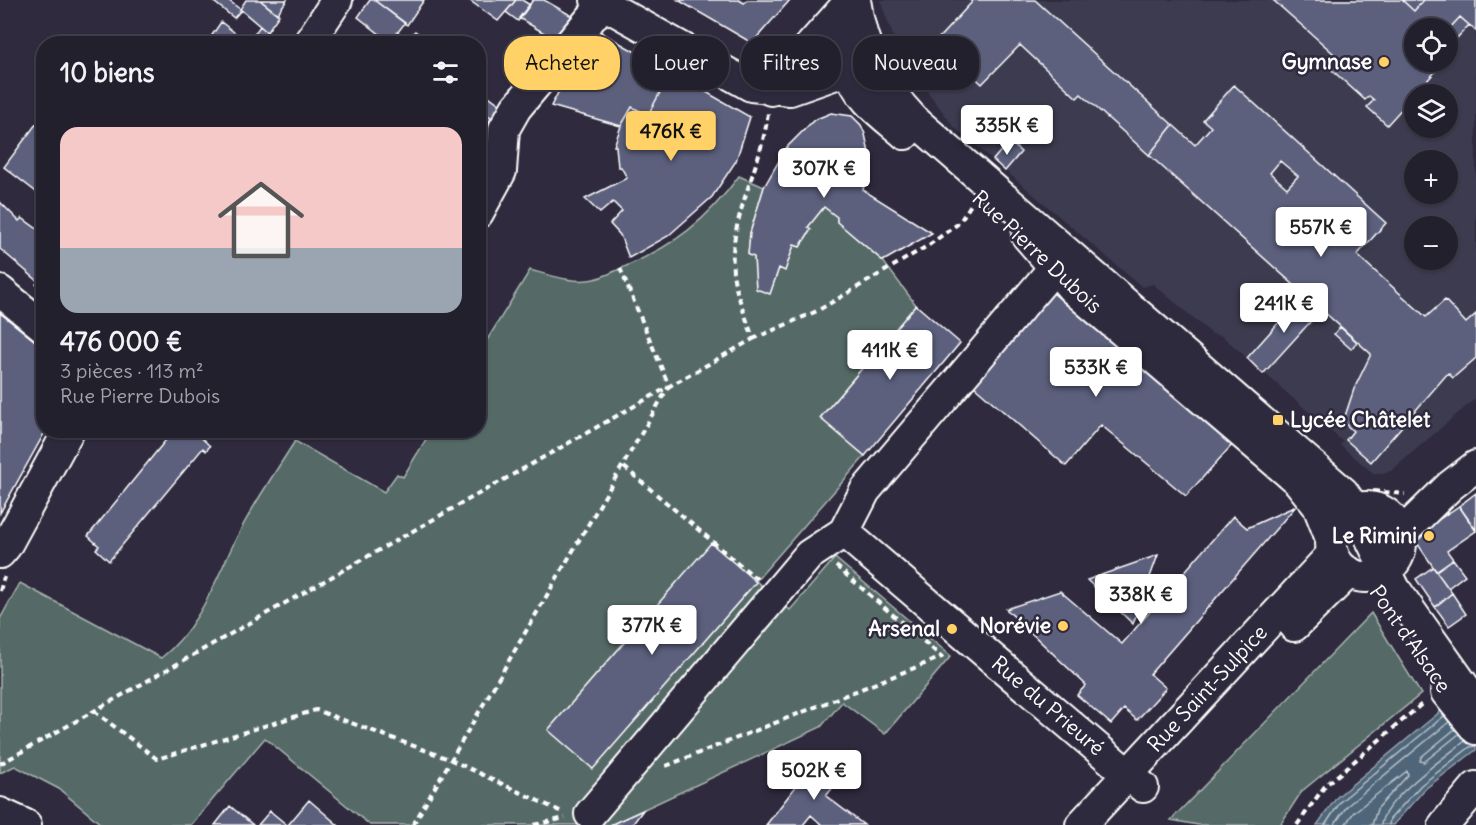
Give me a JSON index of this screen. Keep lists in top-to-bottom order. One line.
{"streets":{"street":["Rue Pierre Dubois","Pont d'Alsace","Rue Saint-Sulpice","Rue du Prieuré"]},"crossings":[["Rue Pierre Dubois","Pont d'Alsace"],["Rue Pierre Dubois","Rue Saint-Sulpice"],["Pont d'Alsace","Rue Saint-Sulpice"],["Rue Saint-Sulpice","Rue du Prieuré"]],"places":{"other":["Gymnase","Le Rimini","Norévie","Arsenal"],"transit":["Lycée Châtelet"]},"page":{"map_buttons":["+","−"],"chip":["Acheter","Louer","Filtres","Nouveau"],"heading":"10 biens","price":["335K €","476K €","307K €","557K €","241K €","411K €","533K €","338K €","377K €","502K €"],"list":[{"name":"476 000 €","note":"3 pièces · 113 m² · Rue Pierre Dubois"}]}}
